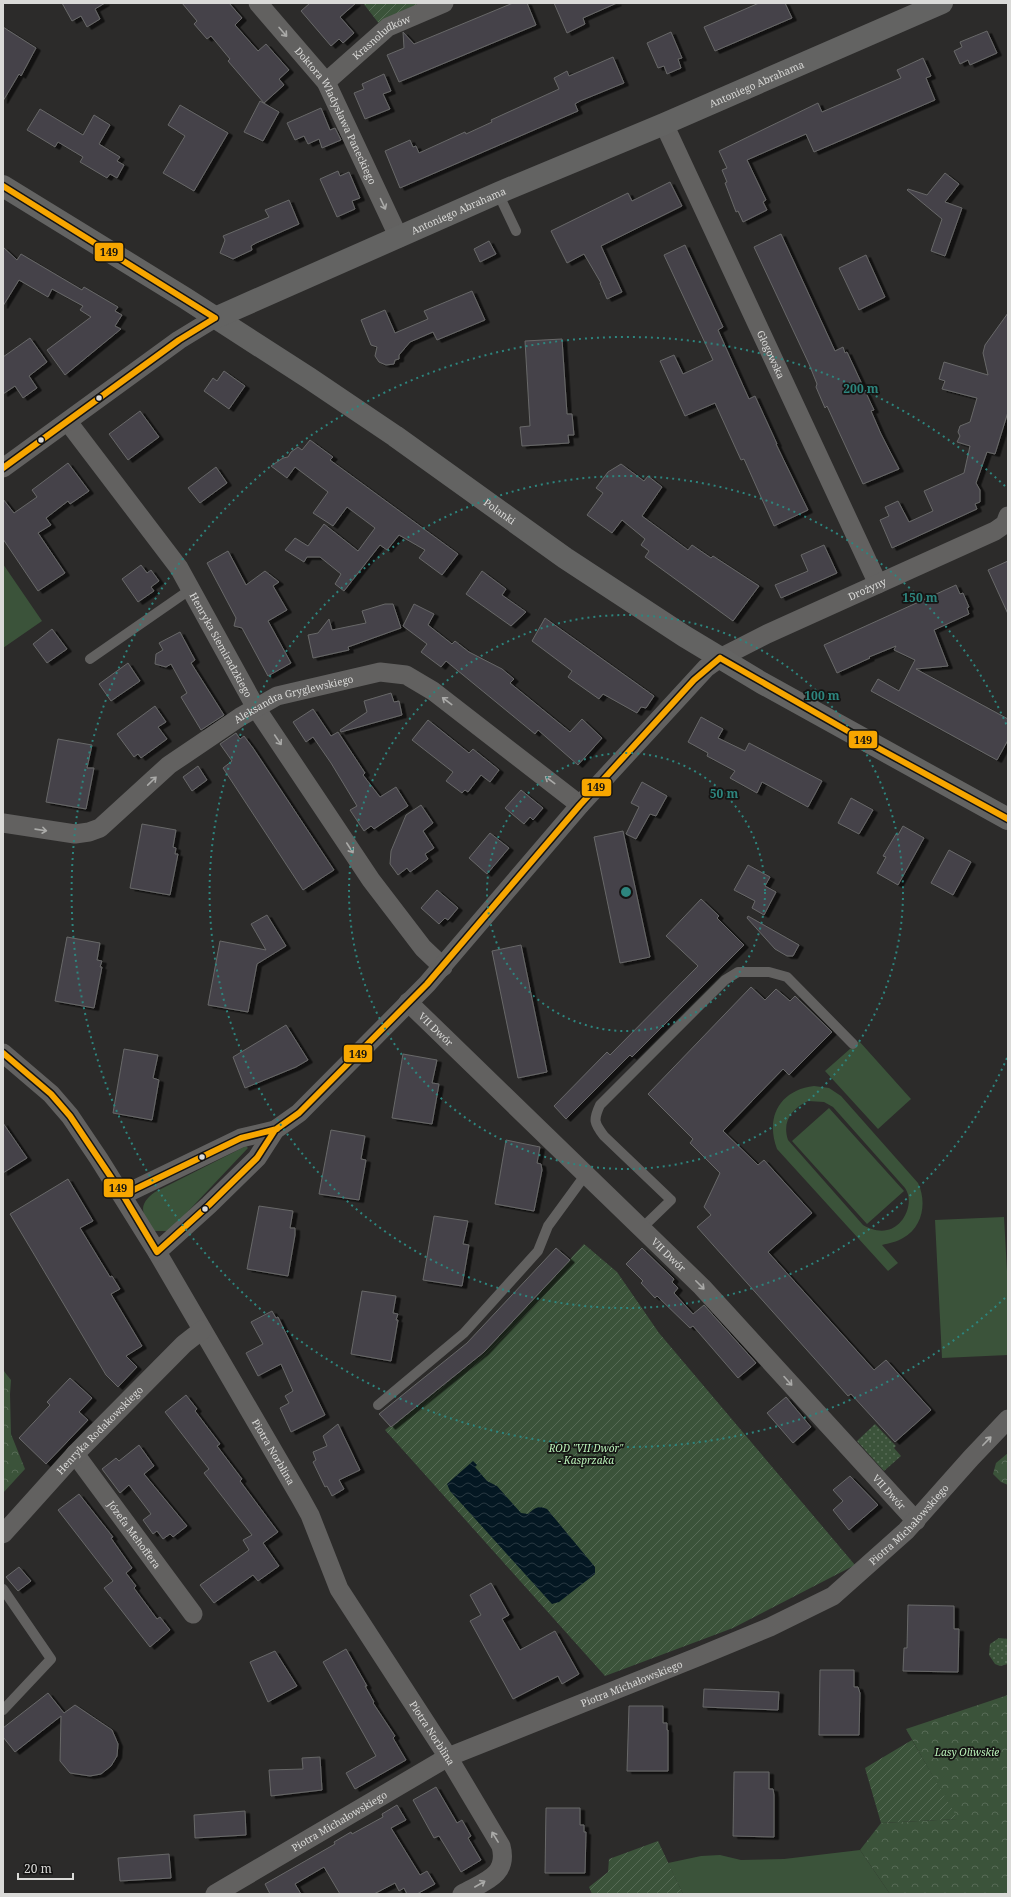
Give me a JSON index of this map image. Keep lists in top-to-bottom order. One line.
{"streets":{"street":["Krasnoludków","Antoniego Abrahama","Doktora Władysława Paneckiego","Głogowska","Polanki","Drożyny","Henryka Siemiradzkiego","Aleksandra Gryglewskiego","VII Dwór","Henryka Rodakowskiego","Piotra Norblina","Piotra Michałowskiego","Józefa Mehoffera"]},"crossings":[["Krasnoludków","Doktora Władysława Paneckiego"],["Antoniego Abrahama","Doktora Władysława Paneckiego"],["Antoniego Abrahama","Głogowska"],["Antoniego Abrahama","Polanki"],["Antoniego Abrahama","Henryka Siemiradzkiego"],["Głogowska","Drożyny"],["Polanki","Drożyny"],["Drożyny","Henryka Siemiradzkiego"],["Drożyny","Aleksandra Gryglewskiego"],["Drożyny","VII Dwór"],["Henryka Siemiradzkiego","Aleksandra Gryglewskiego"],["VII Dwór","Piotra Michałowskiego"],["Henryka Rodakowskiego","Piotra Norblina"],["Henryka Rodakowskiego","Józefa Mehoffera"],["Piotra Norblina","Piotra Michałowskiego"]],"one_way":["Doktora Władysława Paneckiego","Henryka Siemiradzkiego","VII Dwór"],"parks":["ROD \"VII Dwór\" - Kasprzaka","Lasy Oliwskie"],"lines":["transit line 149"],"scale_bar":"20 m","rings":["200 m","150 m","100 m","50 m"]}
